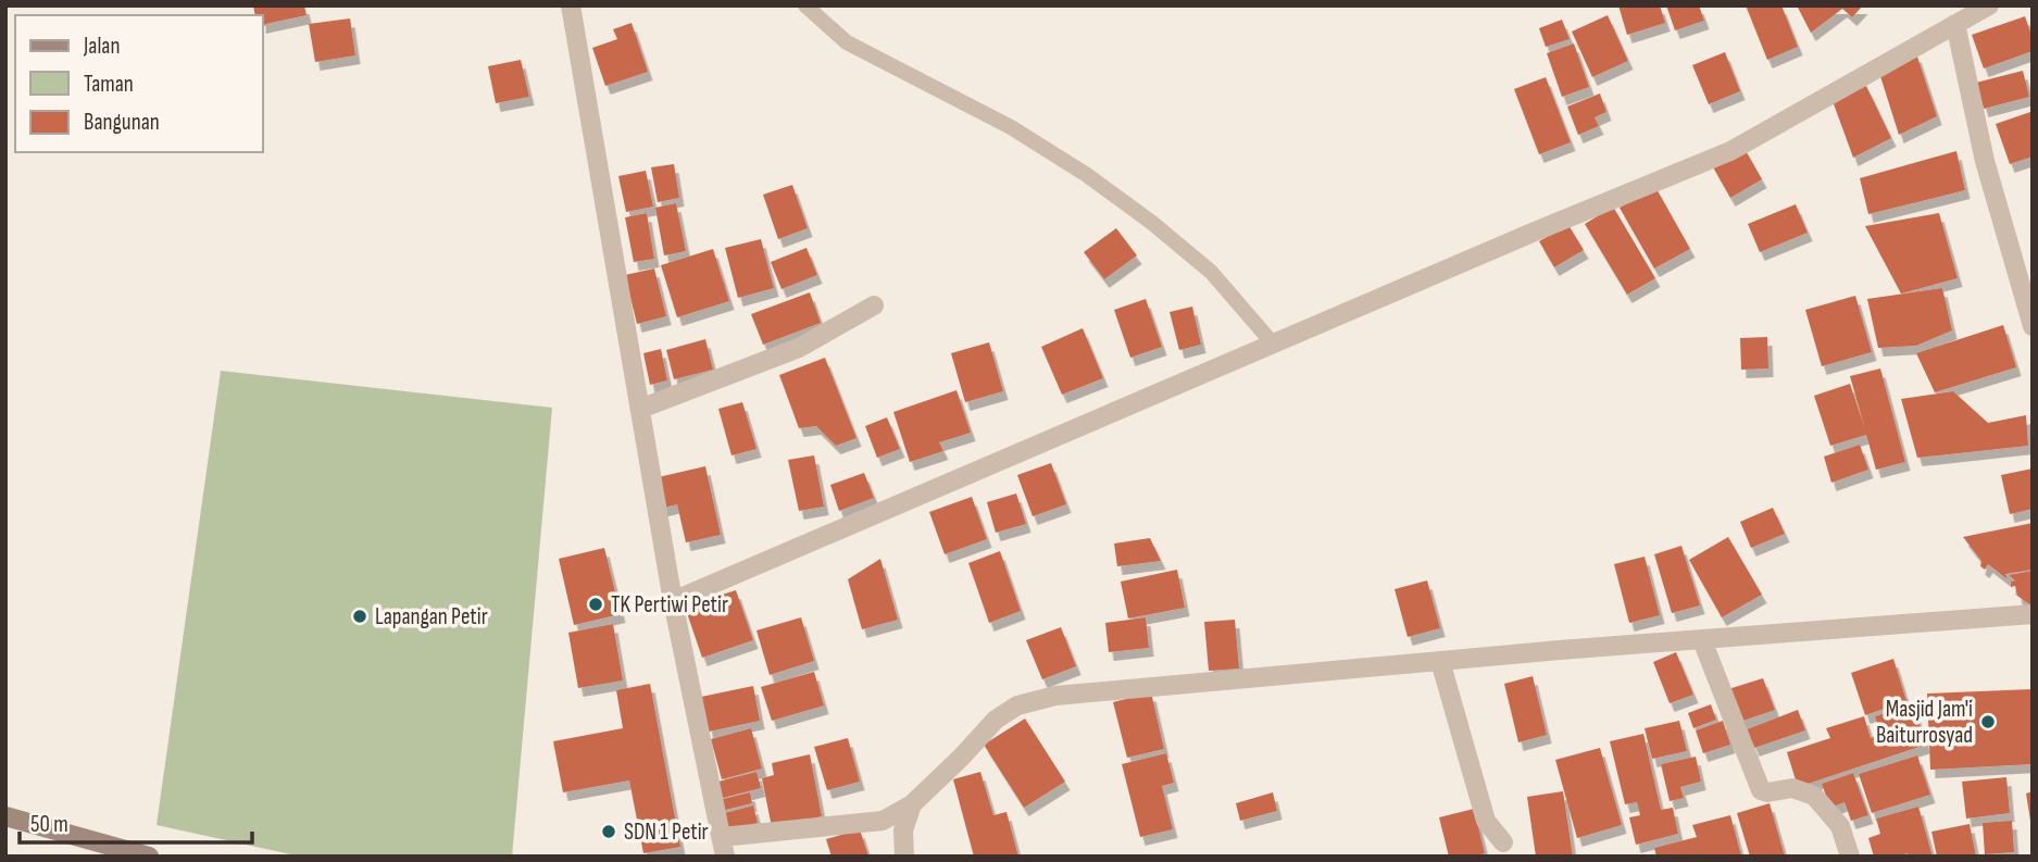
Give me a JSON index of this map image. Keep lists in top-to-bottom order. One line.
{"places":["TK Pertiwi Petir","Lapangan Petir","Masjid Jam'i Baiturrosyad","SDN 1 Petir"],"legend":["Jalan","Taman","Bangunan"],"scale_bar":"50 m"}
